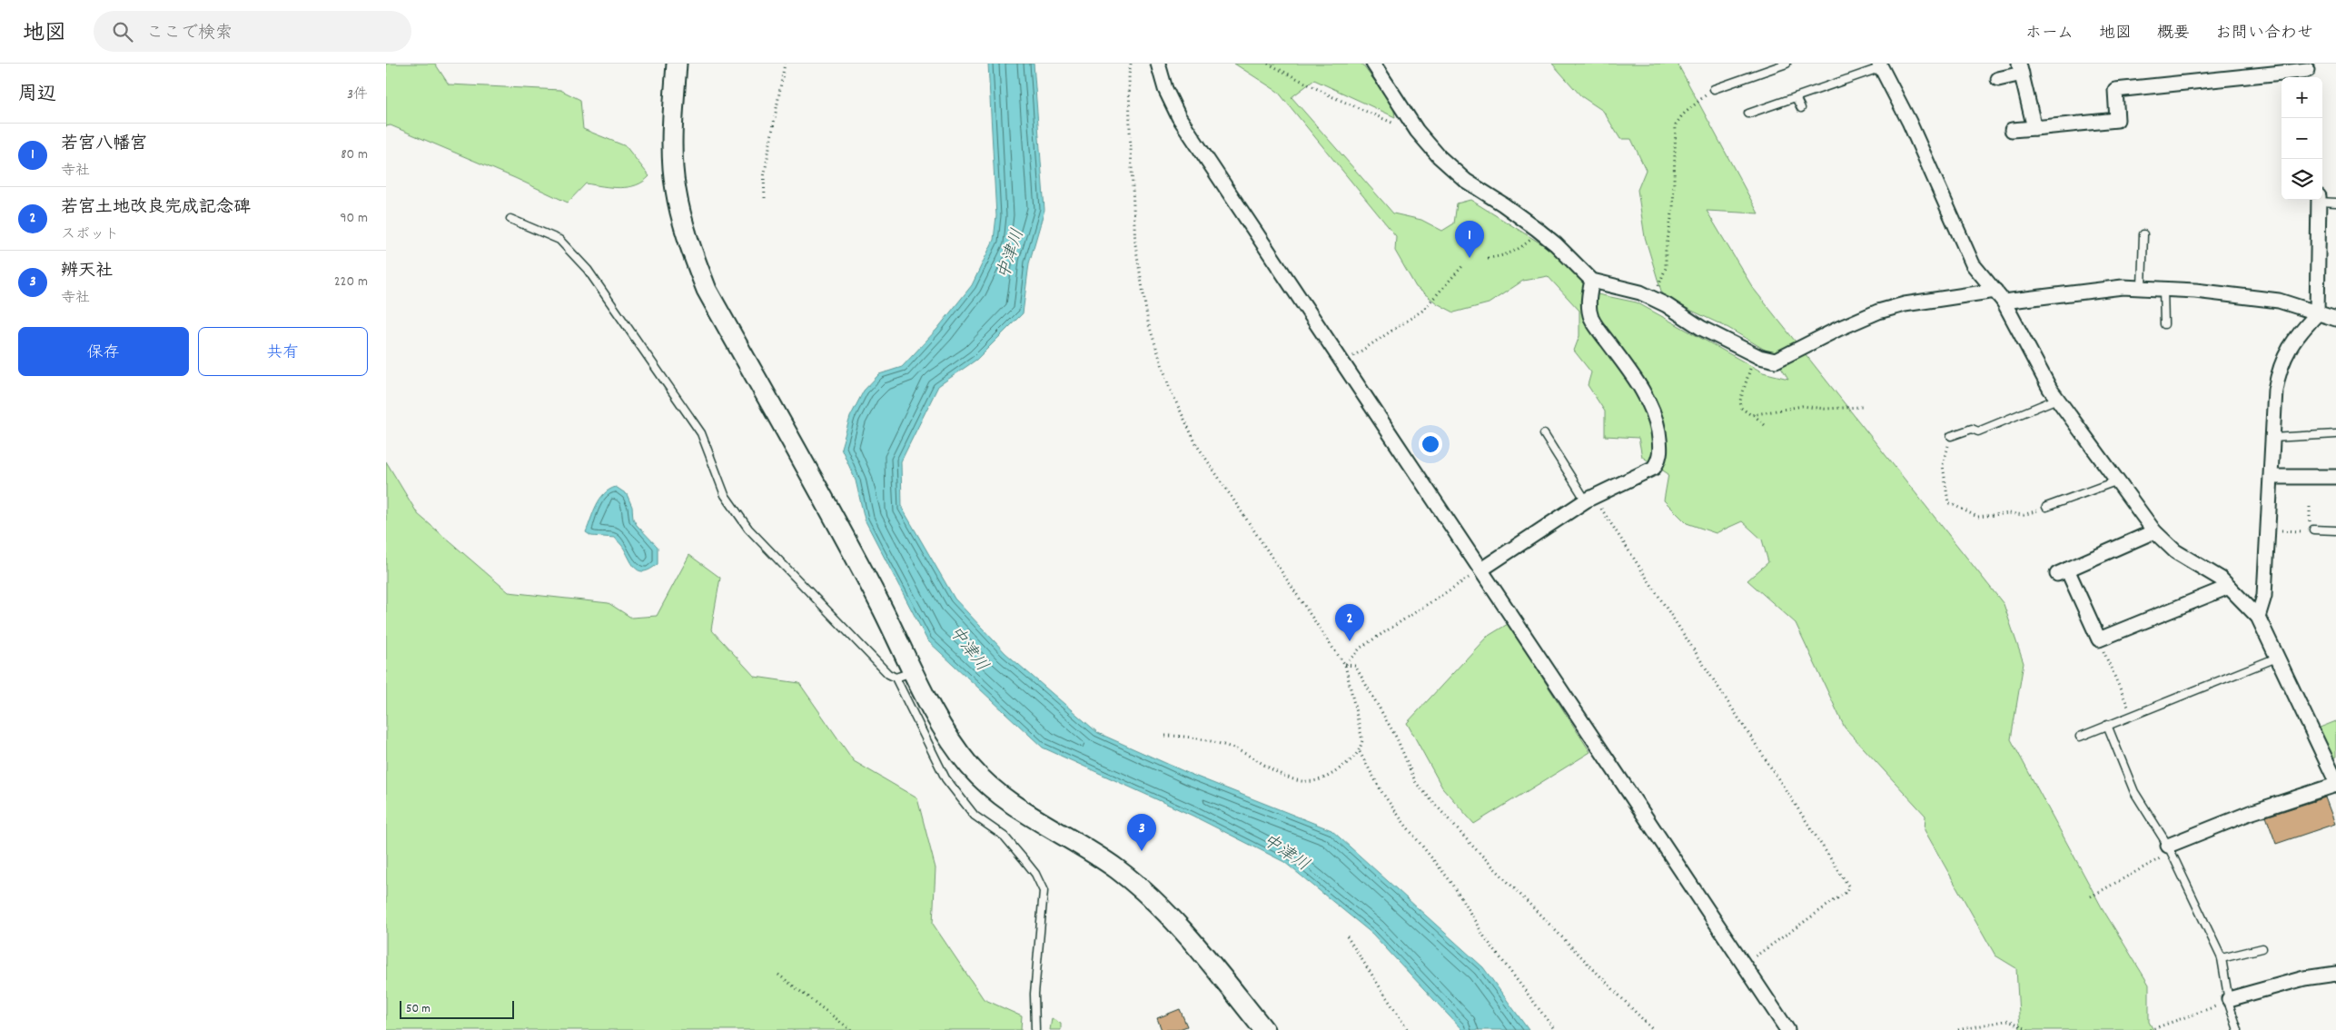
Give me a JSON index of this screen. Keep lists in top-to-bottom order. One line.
{"water":["中津川"],"scale_bar":"50 m","page":{"header":"地図","search":"ここで検索","nav":["ホーム","地図","概要","お問い合わせ"],"heading":["周辺","3件"],"map_buttons":["+","−"],"list":[{"mark":"1","name":"若宮八幡宮","note":"寺社","value":"80 m"},{"mark":"2","name":"若宮土地改良完成記念碑","note":"スポット","value":"90 m"},{"mark":"3","name":"辨天社","note":"寺社","value":"220 m"}],"pins":["1","2","3"],"buttons":["保存","共有"],"scale":"50 m"}}
